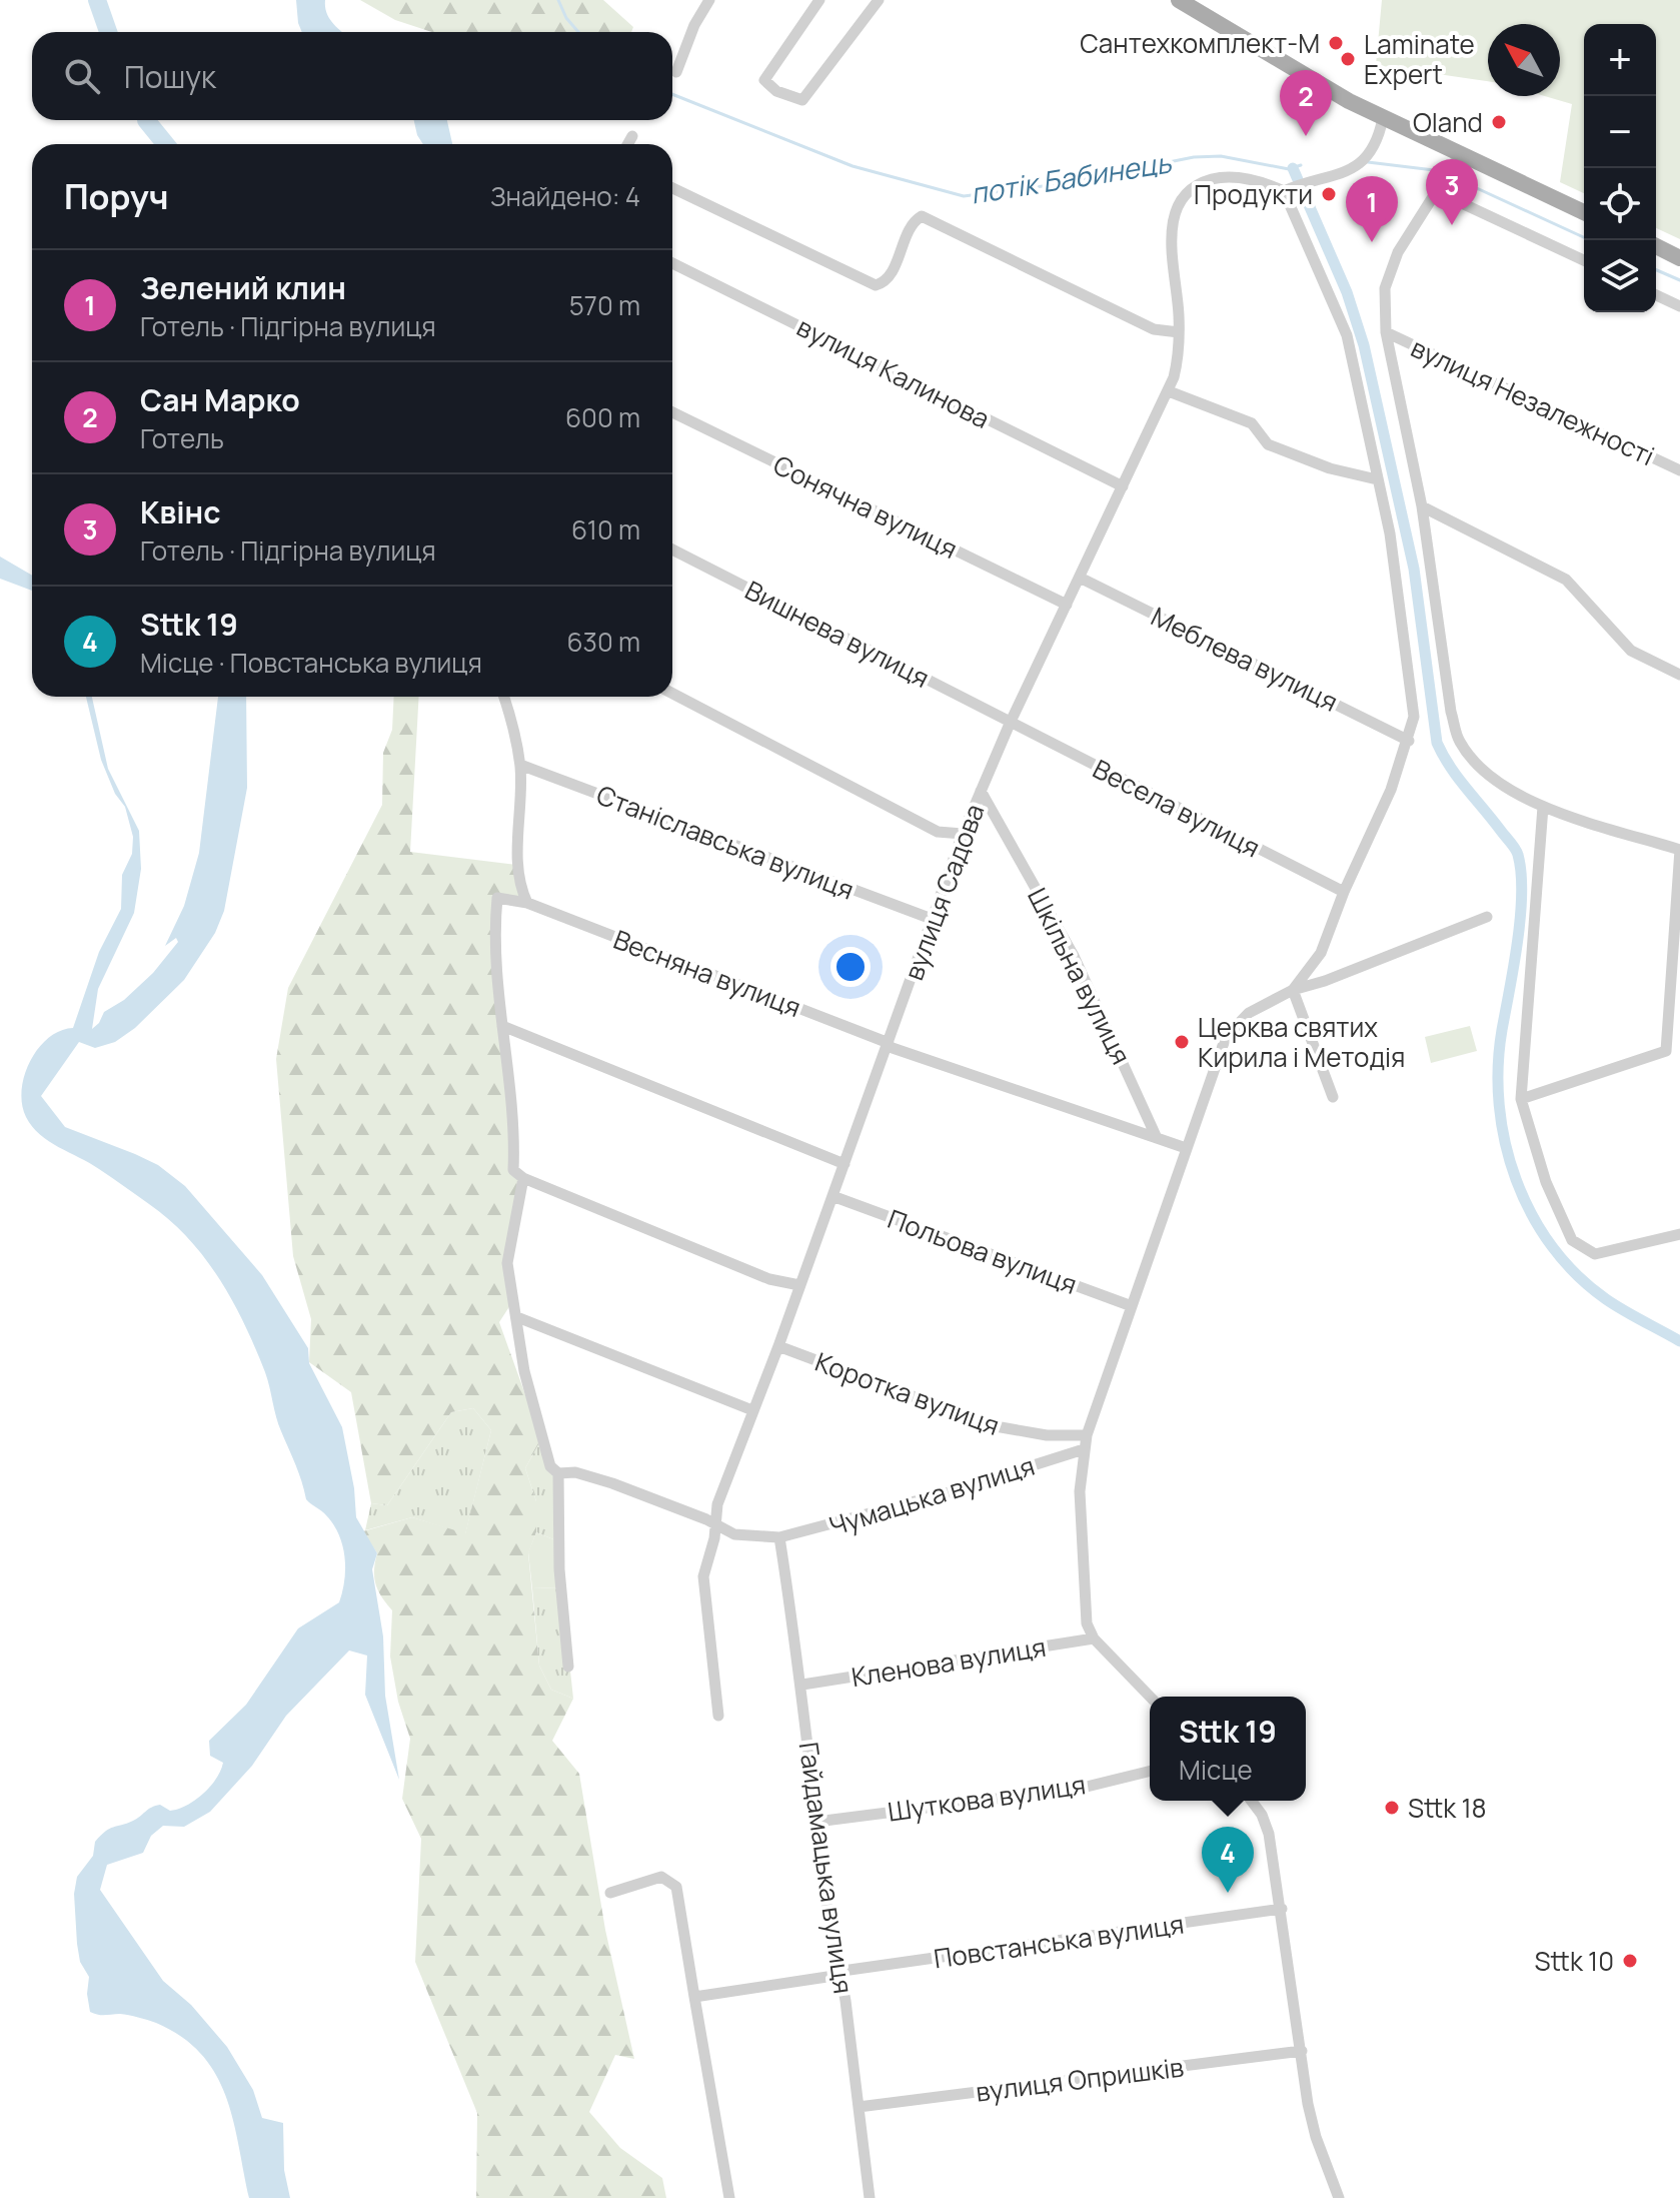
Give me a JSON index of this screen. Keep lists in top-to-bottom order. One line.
{"streets":{"street":["вулиця Калинова","вулиця Незалежності","Сонячна вулиця","Вишнева вулиця","Меблева вулиця","Весела вулиця","Станіславська вулиця","вулиця Садова","Весняна вулиця","Шкільна вулиця","Польова вулиця","Коротка вулиця","Чумацька вулиця","Кленова вулиця","Шуткова вулиця","Гайдамацька вулиця","Повстанська вулиця","вулиця Опришків"]},"crossings":[["вулиця Калинова","вулиця Садова"],["Сонячна вулиця","вулиця Садова"],["Вишнева вулиця","Весела вулиця"],["Вишнева вулиця","вулиця Садова"],["Меблева вулиця","вулиця Садова"],["Весела вулиця","вулиця Садова"],["Станіславська вулиця","вулиця Садова"],["вулиця Садова","Весняна вулиця"],["вулиця Садова","Шкільна вулиця"],["вулиця Садова","Польова вулиця"],["вулиця Садова","Коротка вулиця"],["вулиця Садова","Чумацька вулиця"],["Весняна вулиця","Шкільна вулиця"],["Чумацька вулиця","Гайдамацька вулиця"],["Кленова вулиця","Гайдамацька вулиця"],["Шуткова вулиця","Гайдамацька вулиця"],["Гайдамацька вулиця","Повстанська вулиця"],["Гайдамацька вулиця","вулиця Опришків"]],"water":["потік Бабинець"],"places":["Сантехкомплект-М","Laminate Expert","Oland","Продукти","Церква святих Кирила і Методія","Sttk 18","Sttk 10"],"north":"top left","page":{"map_buttons":["+","−"],"search":"Пошук","pins":["2","3","1","4"],"heading":["Поруч","Знайдено: 4"],"list":[{"mark":"1","name":"Зелений клин","note":"Готель · Підгірна вулиця","value":"570 m"},{"mark":"2","name":"Сан Марко","note":"Готель","value":"600 m"},{"mark":"3","name":"Квінс","note":"Готель · Підгірна вулиця","value":"610 m"},{"mark":"4","name":"Sttk 19","note":"Місце · Повстанська вулиця","value":"630 m"}],"popup":["Sttk 19","Місце"]}}
